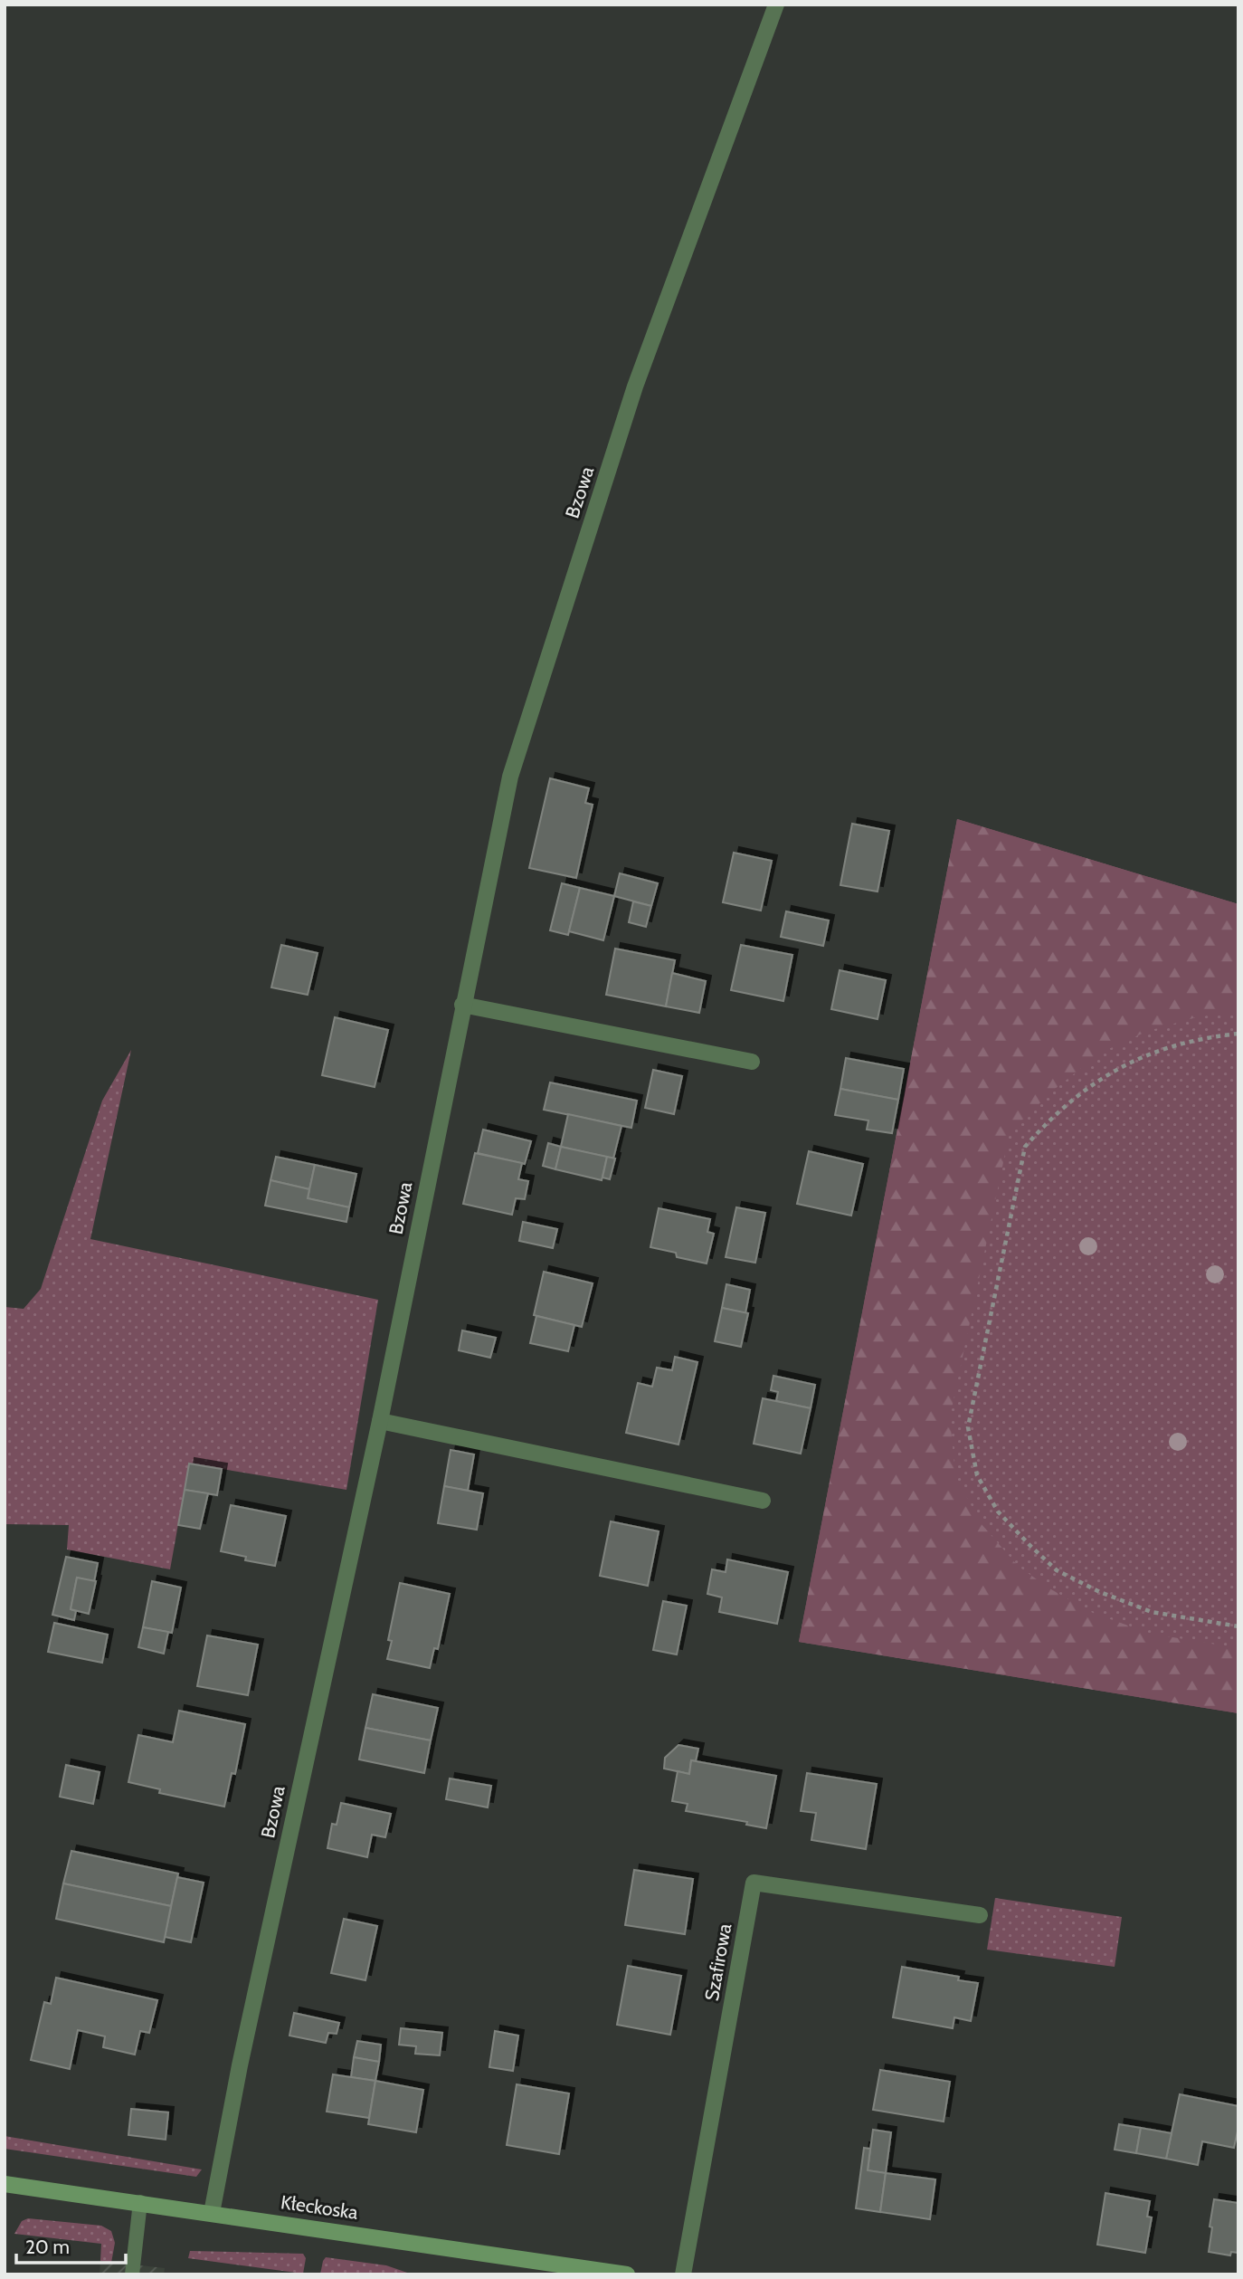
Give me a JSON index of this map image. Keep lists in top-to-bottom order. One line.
{"streets":{"main road":["Kłeckoska"],"street":["Bzowa","Szafirowa"]},"crossings":[["Bzowa","Kłeckoska"]],"scale_bar":"20 m"}
